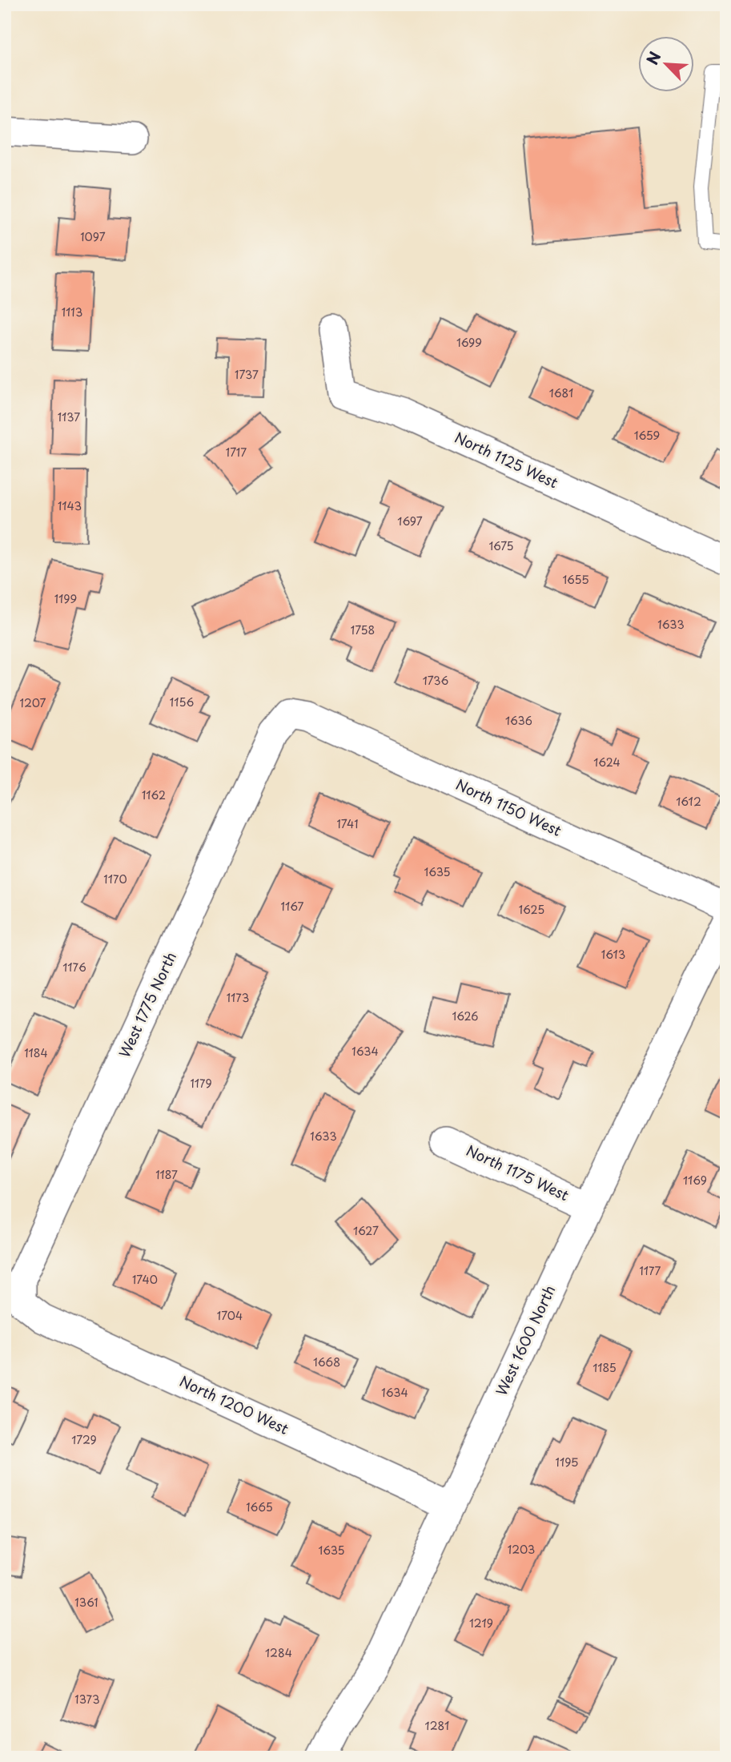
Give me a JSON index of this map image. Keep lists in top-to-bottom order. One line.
{"streets":{"street":["North 1125 West","North 1150 West","West 1775 North","North 1175 West","West 1600 North","North 1200 West"]},"crossings":[["North 1150 West","West 1775 North"],["West 1775 North","North 1200 West"],["North 1175 West","West 1600 North"],["West 1600 North","North 1200 West"]],"house_numbers":["1097","1113","1699","1737","1681","1137","1659","1717","1143","1697","1675","1655","1199","1633","1758","1736","1156","1207","1636","1624","1162","1612","1741","1635","1170","1167","1625","1613","1176","1173","1626","1634","1184","1179","1633","1187","1169","1627","1177","1740","1704","1668","1185","1634","1729","1195","1665","1203","1635","1361","1219","1284","1373","1281"],"north":"top left"}
